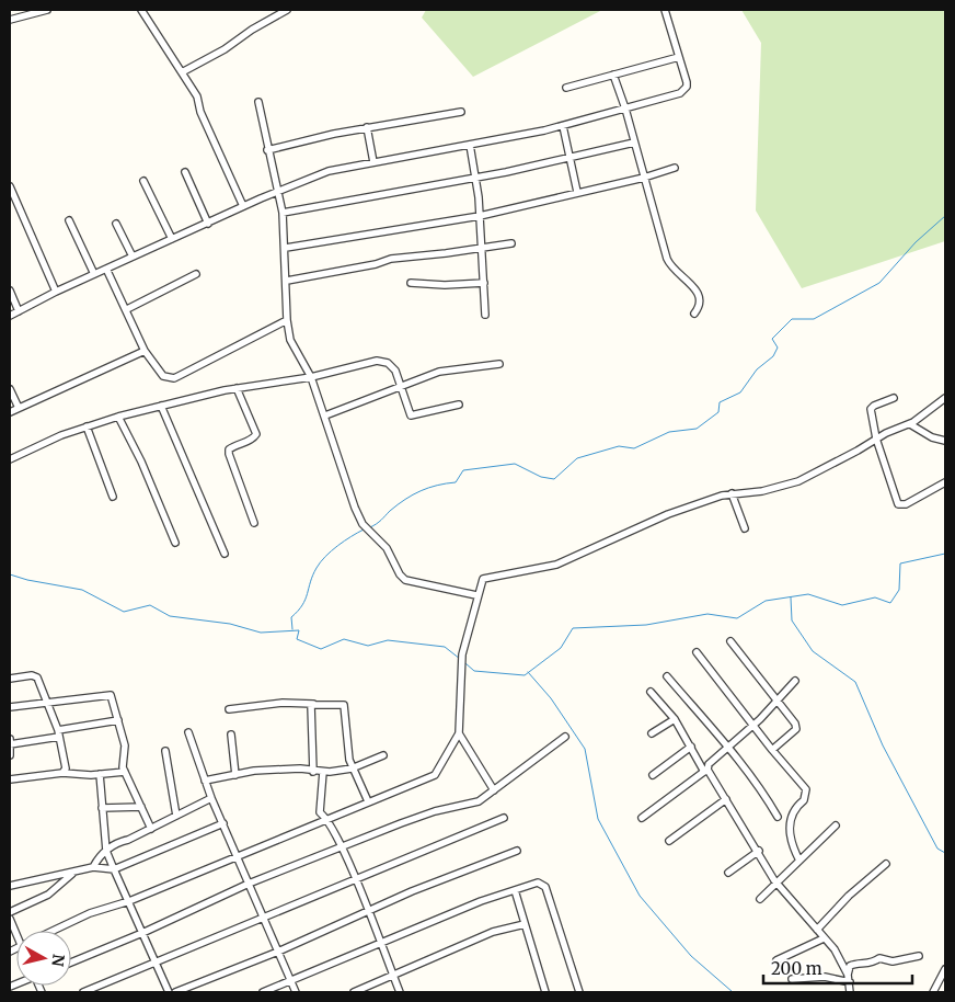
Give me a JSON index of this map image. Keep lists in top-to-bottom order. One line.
{"scale_bar":"200 m","north":"right"}
